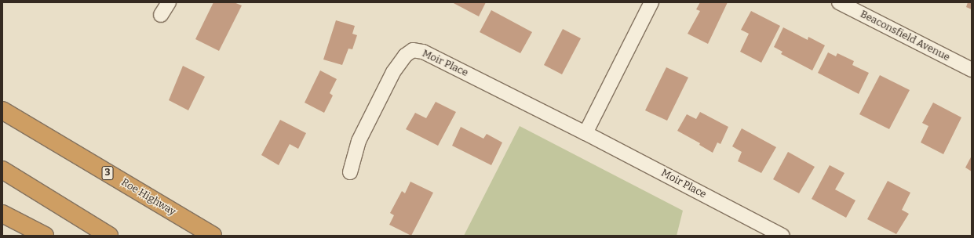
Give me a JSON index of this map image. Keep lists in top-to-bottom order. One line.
{"streets":{"highway":["3","Roe Highway"],"street":["Beaconsfield Avenue","Moir Place"]}}
